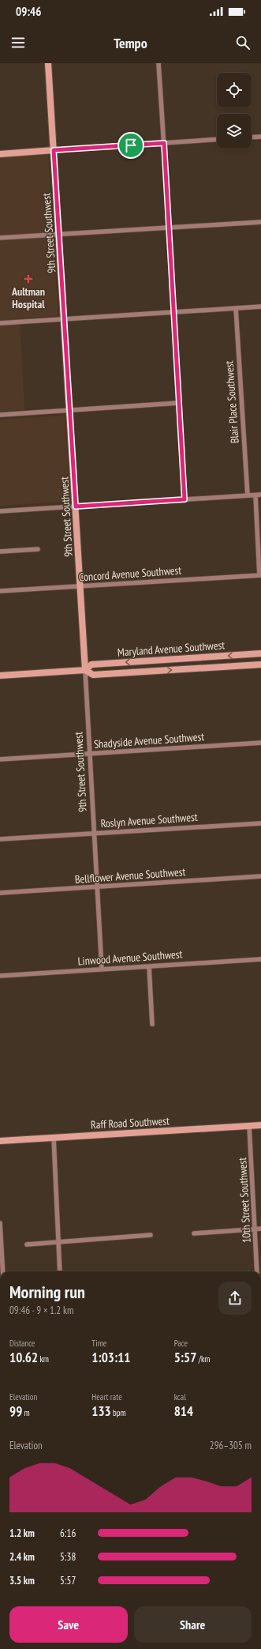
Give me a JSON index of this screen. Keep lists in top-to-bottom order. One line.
{"streets":{"street":["9th Street Southwest","Blair Place Southwest","Concord Avenue Southwest","Maryland Avenue Southwest","Shadyside Avenue Southwest","Roslyn Avenue Southwest","Bellflower Avenue Southwest","Linwood Avenue Southwest","Raff Road Southwest","10th Street Southwest"]},"crossings":[["9th Street Southwest","Concord Avenue Southwest"],["9th Street Southwest","Maryland Avenue Southwest"],["9th Street Southwest","Shadyside Avenue Southwest"],["9th Street Southwest","Roslyn Avenue Southwest"],["9th Street Southwest","Bellflower Avenue Southwest"],["9th Street Southwest","Linwood Avenue Southwest"],["Raff Road Southwest","10th Street Southwest"]],"places":{"health":["Aultman Hospital"]},"page":{"status":"09:46","header":"Tempo","heading":["Morning run","09:46 · 9 × 1.2 km"],"stats":[["Distance","10.62 km"],["Time","1:03:11"],["Pace","5:57 /km"],["Elevation","99 m"],["Heart rate","133 bpm"],["kcal","814"]],"chart":["Elevation","296–305 m"],"list":[{"name":"1.2 km","note":"6:16"},{"name":"2.4 km","note":"5:38"},{"name":"3.5 km","note":"5:57"}],"buttons":["Save","Share"]}}
